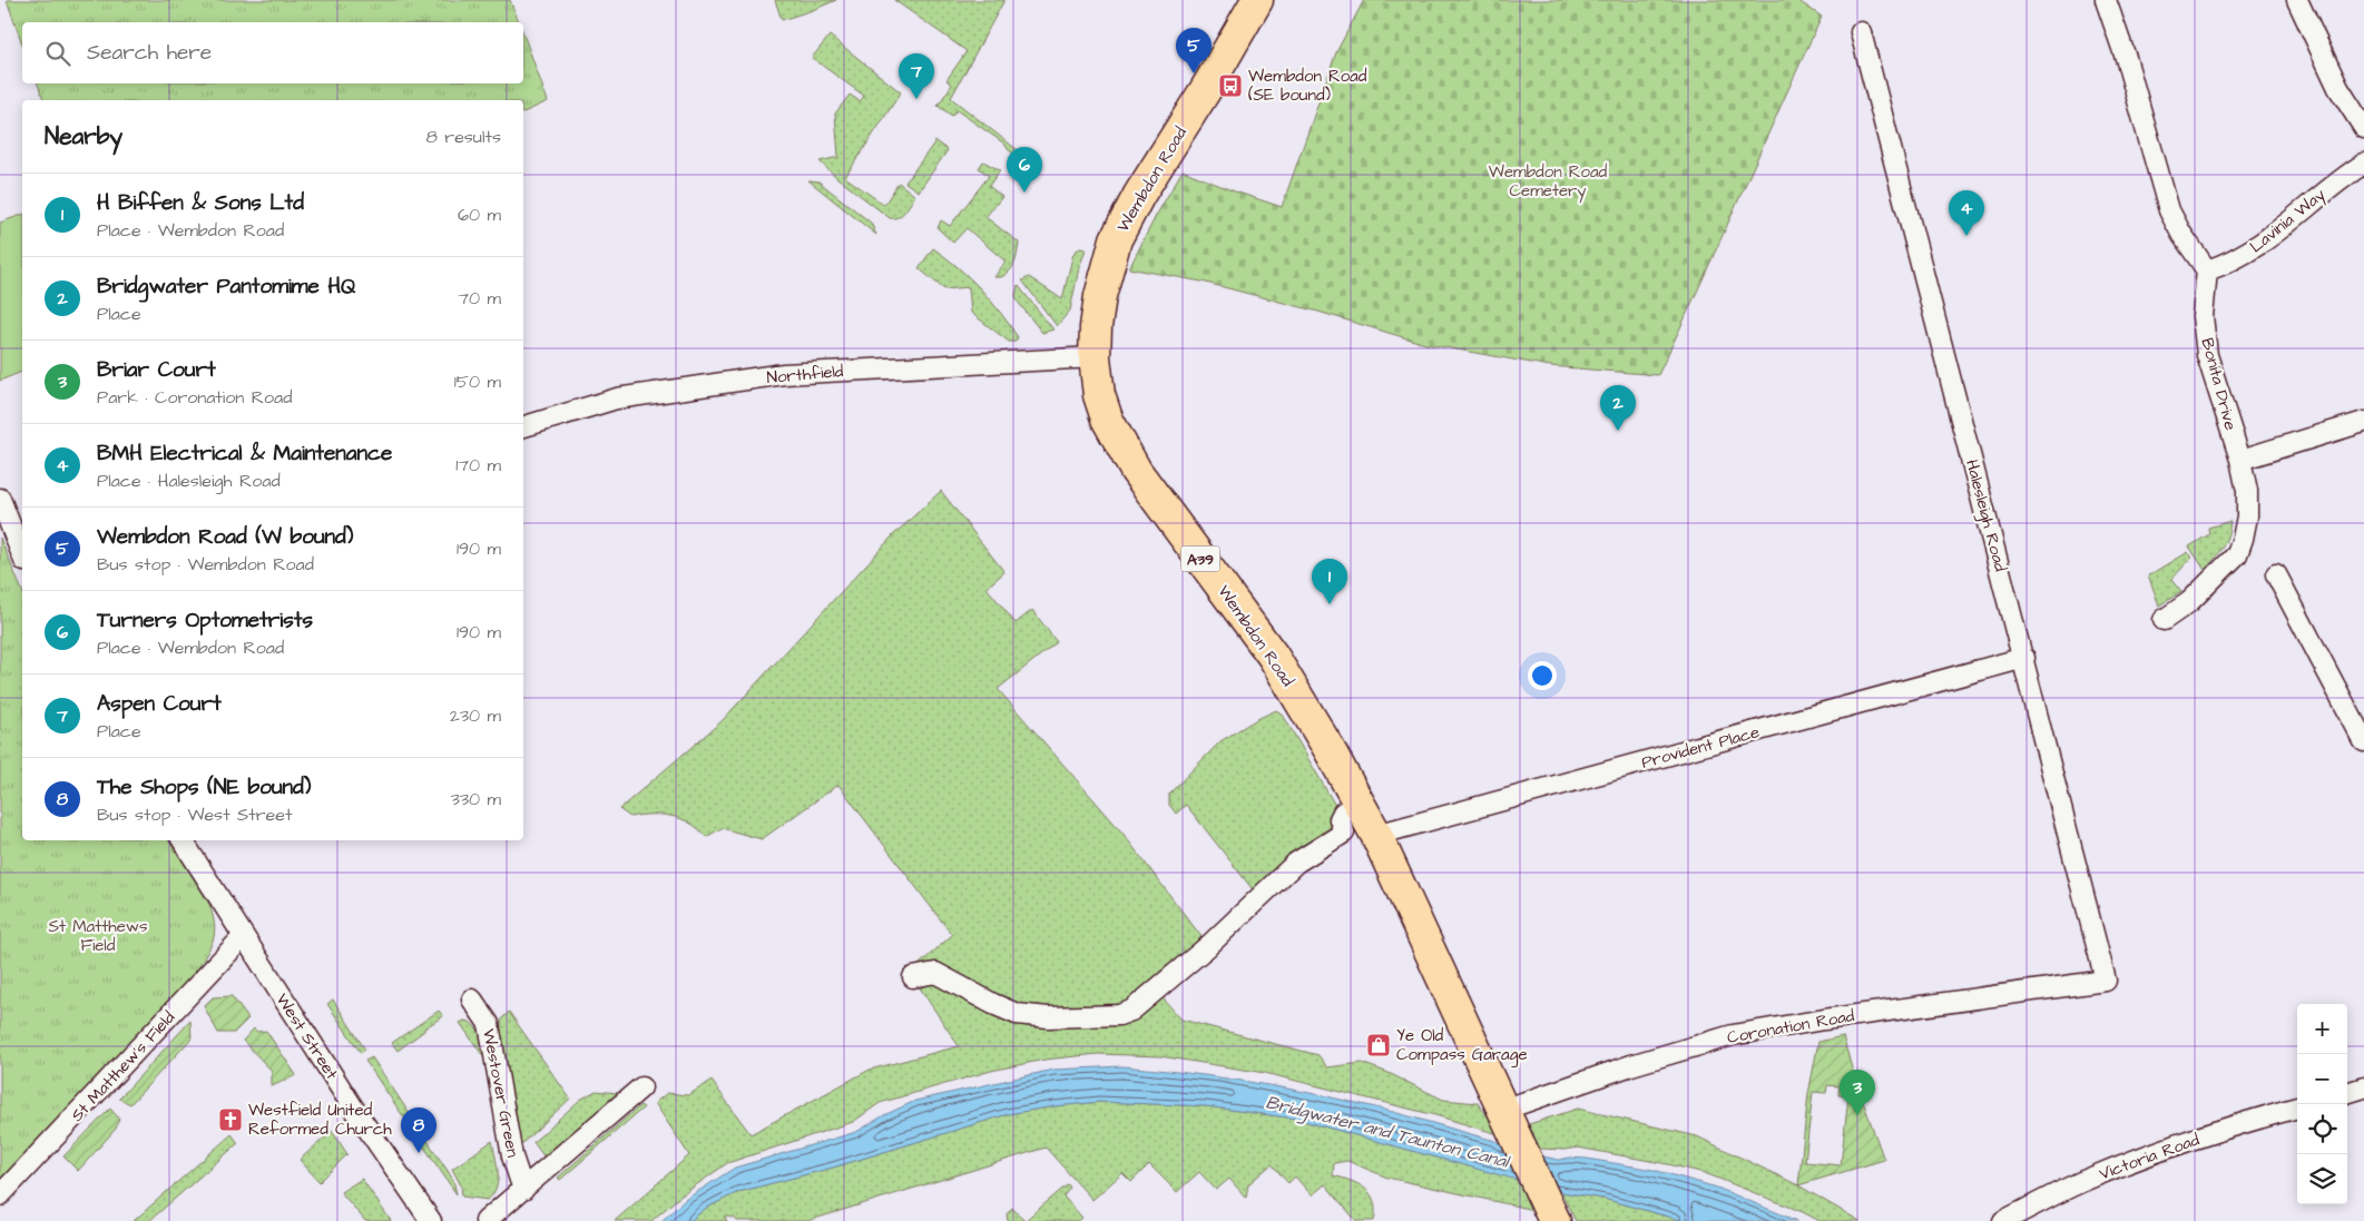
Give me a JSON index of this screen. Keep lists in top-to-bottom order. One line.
{"streets":{"main road":["Wembdon Road","A39"],"street":["Lavinia Way","Northfield","Bonita Drive","Halesleigh Road","Provident Place","Coronation Road","West Street","St Matthew's Field","Westover Green","Victoria Road"]},"crossings":[["Wembdon Road","Northfield"],["Wembdon Road","Provident Place"],["Wembdon Road","Coronation Road"],["Lavinia Way","Bonita Drive"],["Halesleigh Road","Provident Place"],["Halesleigh Road","Coronation Road"],["West Street","St Matthew's Field"]],"water":["Bridgwater and Taunton Canal"],"parks":["Wembdon Road Cemetery","St Matthews Field"],"places":{"bus stop":["Wembdon Road (SE bound)"],"shop":["Ye Old Compass Garage"],"church":["Westfield United Reformed Church"]},"page":{"search":"Search here","pins":["5","7","6","4","2","1","3","8"],"heading":["Nearby","8 results"],"list":[{"mark":"1","name":"H Biffen & Sons Ltd","note":"Place · Wembdon Road","value":"60 m"},{"mark":"2","name":"Bridgwater Pantomime HQ","note":"Place","value":"70 m"},{"mark":"3","name":"Briar Court","note":"Park · Coronation Road","value":"150 m"},{"mark":"4","name":"BMH Electrical & Maintenance","note":"Place · Halesleigh Road","value":"170 m"},{"mark":"5","name":"Wembdon Road (W bound)","note":"Bus stop · Wembdon Road","value":"190 m"},{"mark":"6","name":"Turners Optometrists","note":"Place · Wembdon Road","value":"190 m"},{"mark":"7","name":"Aspen Court","note":"Place","value":"230 m"},{"mark":"8","name":"The Shops (NE bound)","note":"Bus stop · West Street","value":"330 m"}],"map_buttons":["+","−"]}}
